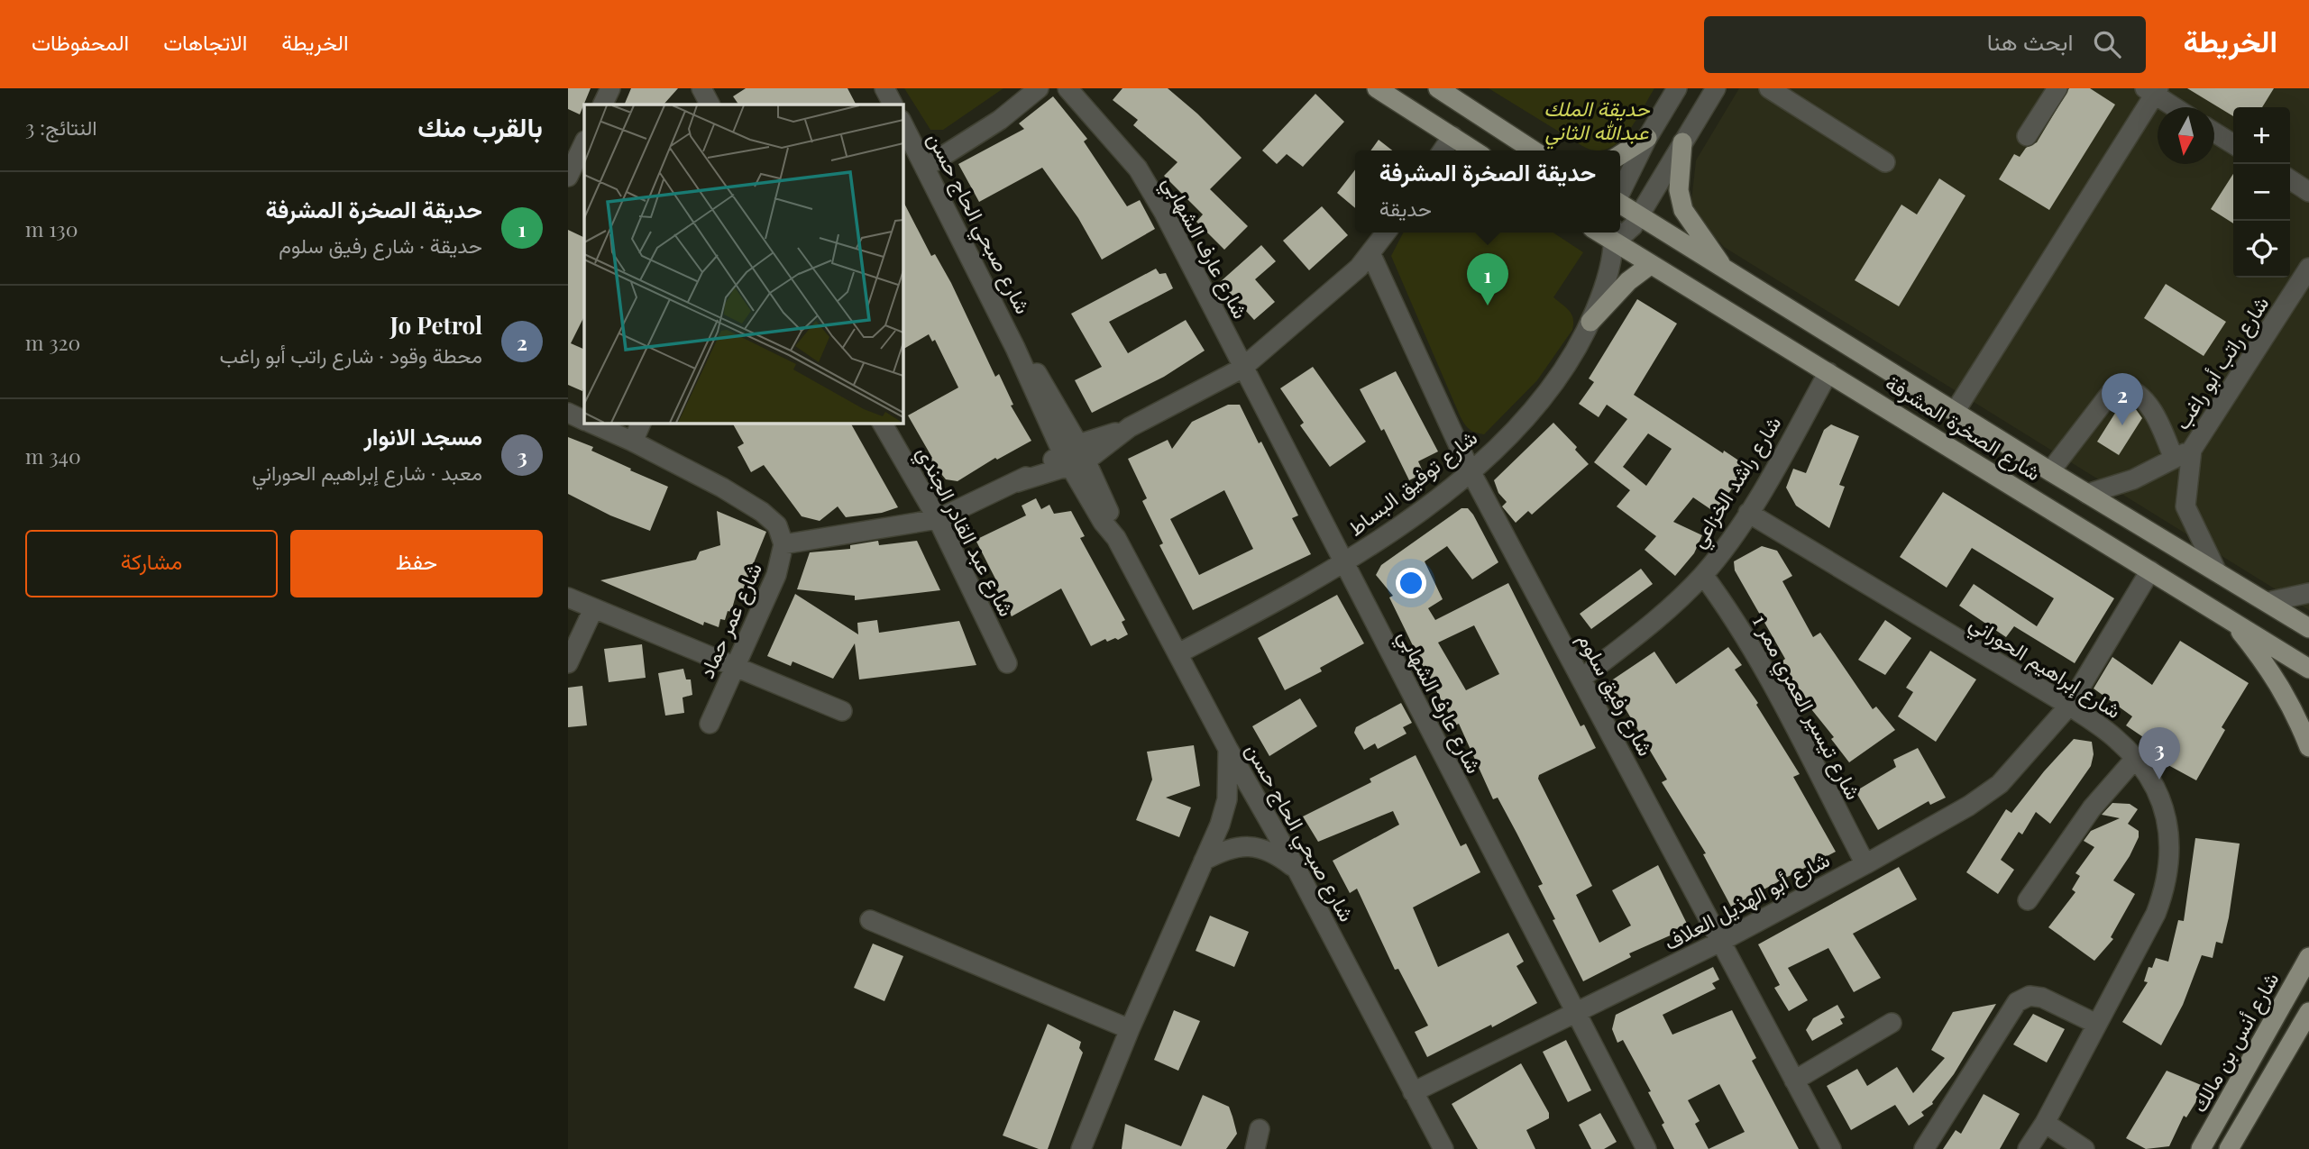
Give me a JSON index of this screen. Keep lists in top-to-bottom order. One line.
{"streets":{"main road":["شارع الصخرة المشرفة","شارع أنس بن مالك"],"street":["شارع صبحي الحاج حسن","شارع عارف الشهابي","شارع راتب أبو راغب","شارع راشد الخزاعي","شارع توفيق البساط","شارع عبد القادر الجندي","شارع عمر حماد","شارع إبراهيم الحوراني","شارع رفيق سلوم","شارع تيسير العمري ممر 1","شارع أبو الهذيل العلاف"]},"crossings":[["شارع صبحي الحاج حسن","شارع توفيق البساط"],["شارع صبحي الحاج حسن","شارع أبو الهذيل العلاف"],["شارع عارف الشهابي","شارع توفيق البساط"],["شارع عارف الشهابي","شارع أبو الهذيل العلاف"],["شارع راتب أبو راغب","شارع الصخرة المشرفة"],["شارع الصخرة المشرفة","شارع راشد الخزاعي"],["شارع الصخرة المشرفة","شارع توفيق البساط"],["شارع الصخرة المشرفة","شارع أبو الهذيل العلاف"],["شارع راشد الخزاعي","شارع إبراهيم الحوراني"],["شارع راشد الخزاعي","شارع رفيق سلوم"],["شارع راشد الخزاعي","شارع تيسير العمري ممر 1"],["شارع توفيق البساط","شارع رفيق سلوم"],["شارع إبراهيم الحوراني","شارع أبو الهذيل العلاف"],["شارع رفيق سلوم","شارع أبو الهذيل العلاف"],["شارع تيسير العمري ممر 1","شارع أبو الهذيل العلاف"]],"parks":["حديقة الملك عبدالله الثاني"],"north":"bottom","page":{"header":"الخريطة","search":"ابحث هنا","nav":["الخريطة","الاتجاهات","المحفوظات"],"heading":["بالقرب منك","النتائج: 3"],"map_buttons":["+","−"],"popup":["حديقة الصخرة المشرفة","حديقة"],"list":[{"mark":"1","name":"حديقة الصخرة المشرفة","note":"حديقة · شارع رفيق سلوم","value":"130 m"},{"mark":"2","name":"Jo Petrol","note":"محطة وقود · شارع راتب أبو راغب","value":"320 m"},{"mark":"3","name":"مسجد الانوار","note":"معبد · شارع إبراهيم الحوراني","value":"340 m"}],"pins":["1","2","3"],"buttons":["حفظ","مشاركة"]}}
